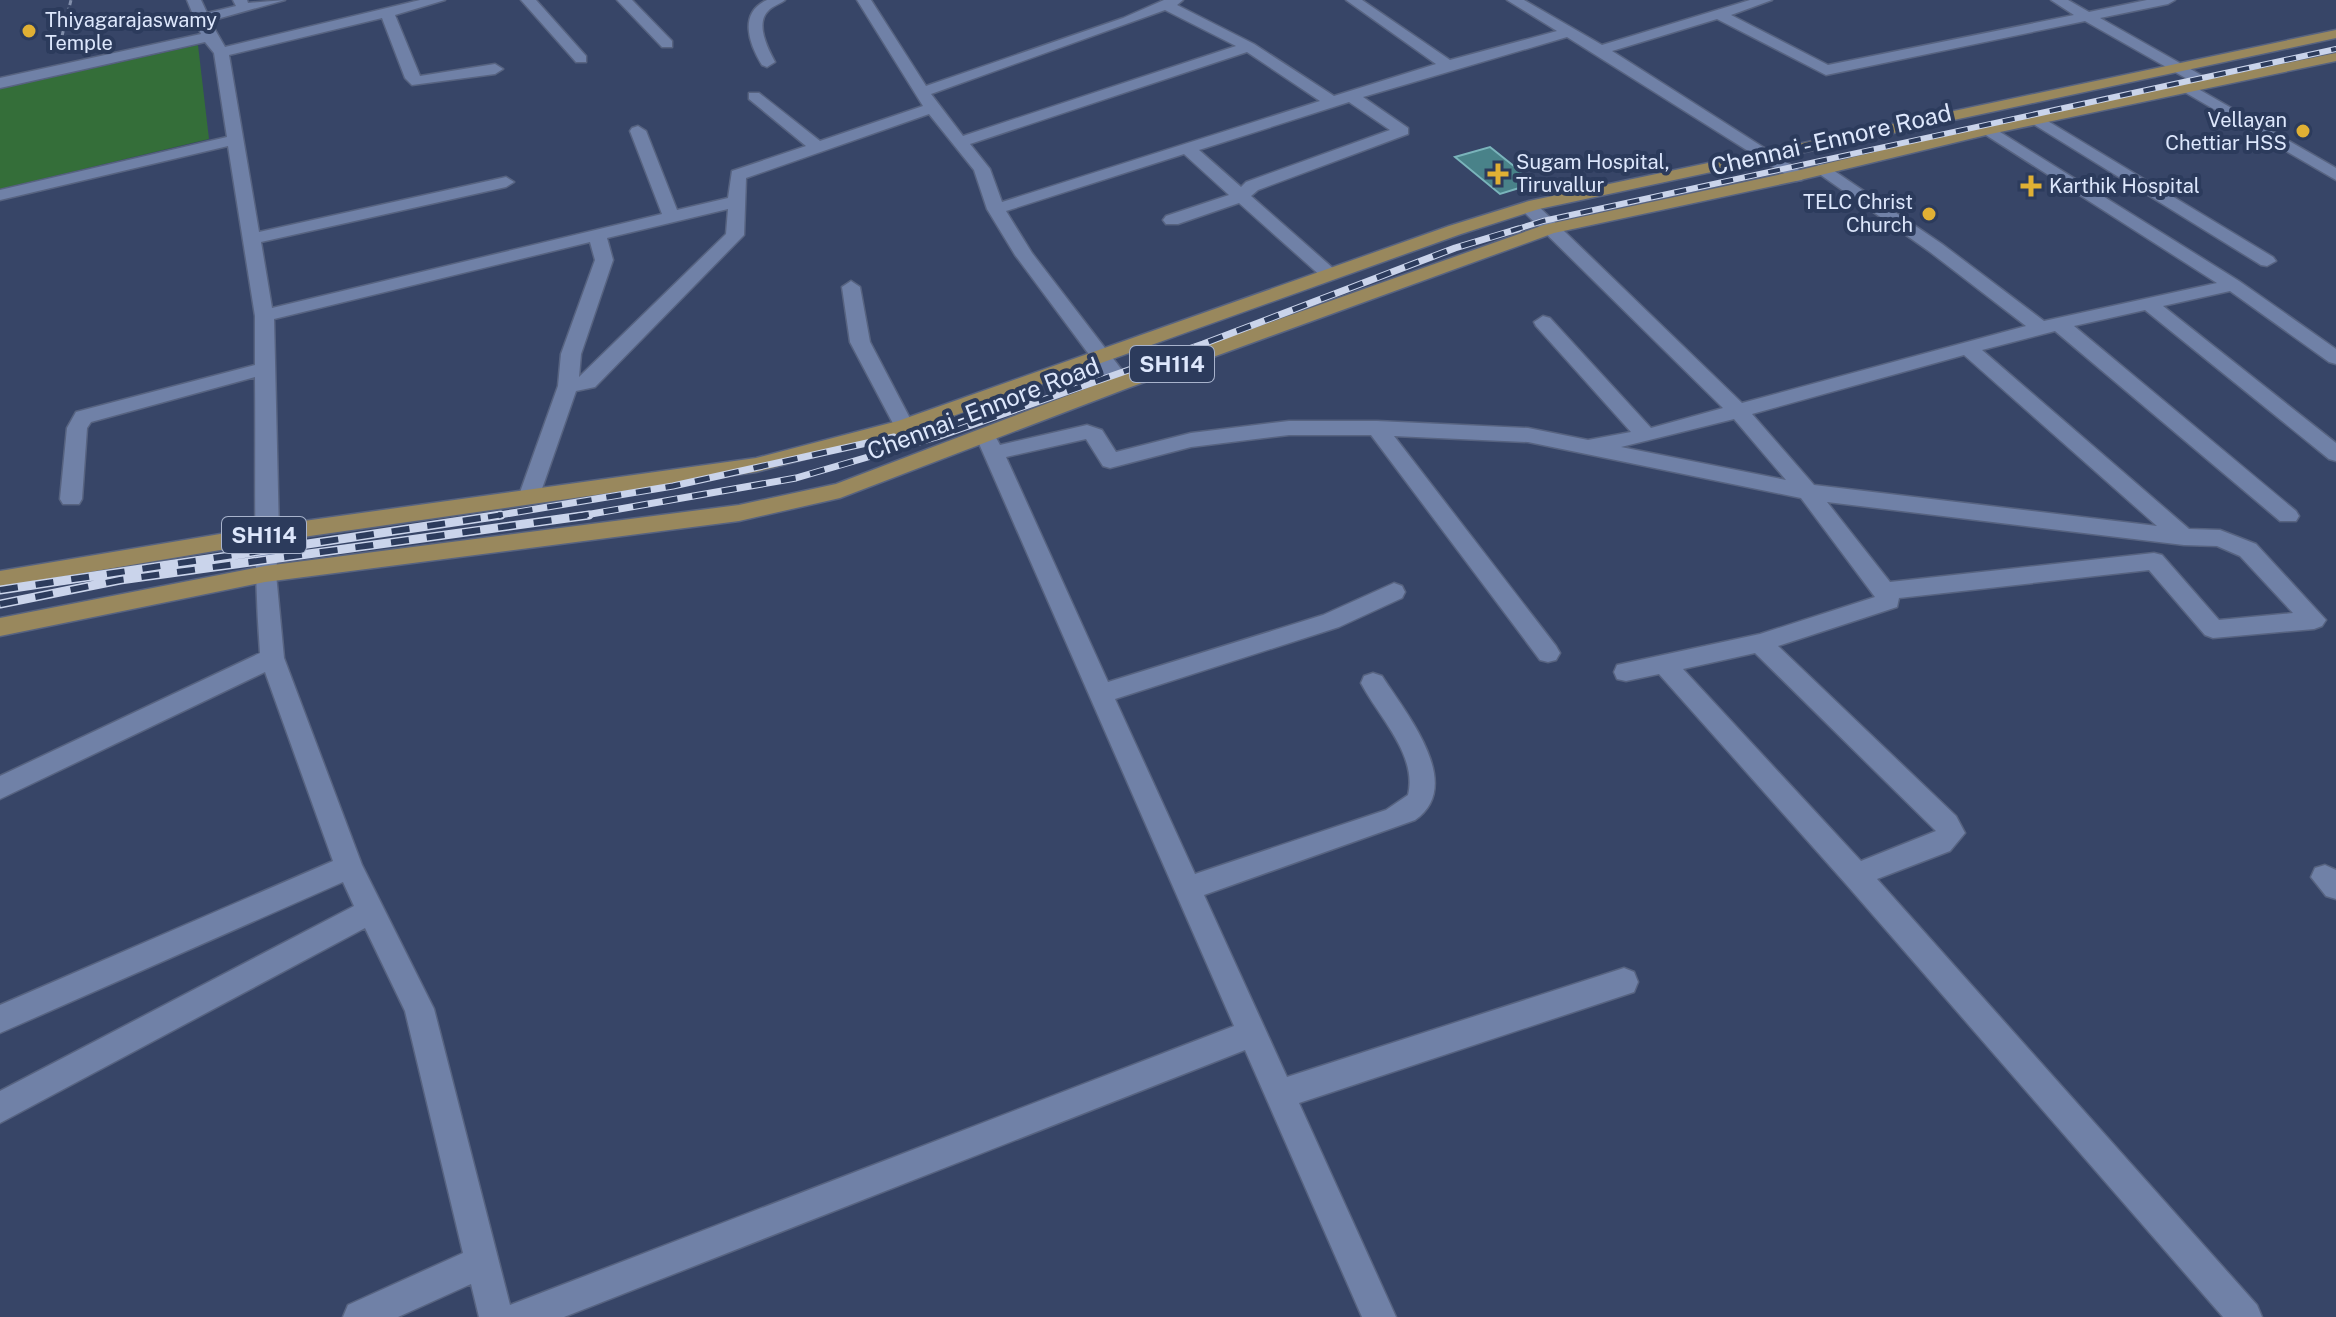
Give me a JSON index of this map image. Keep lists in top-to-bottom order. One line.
{"streets":{"main road":["Chennai - Ennore Road","SH114"]},"places":{"other":["Thiyagarajaswamy Temple","Vellayan Chettiar HSS","TELC Christ Church"],"health":["Sugam Hospital, Tiruvallur","Karthik Hospital"]}}
